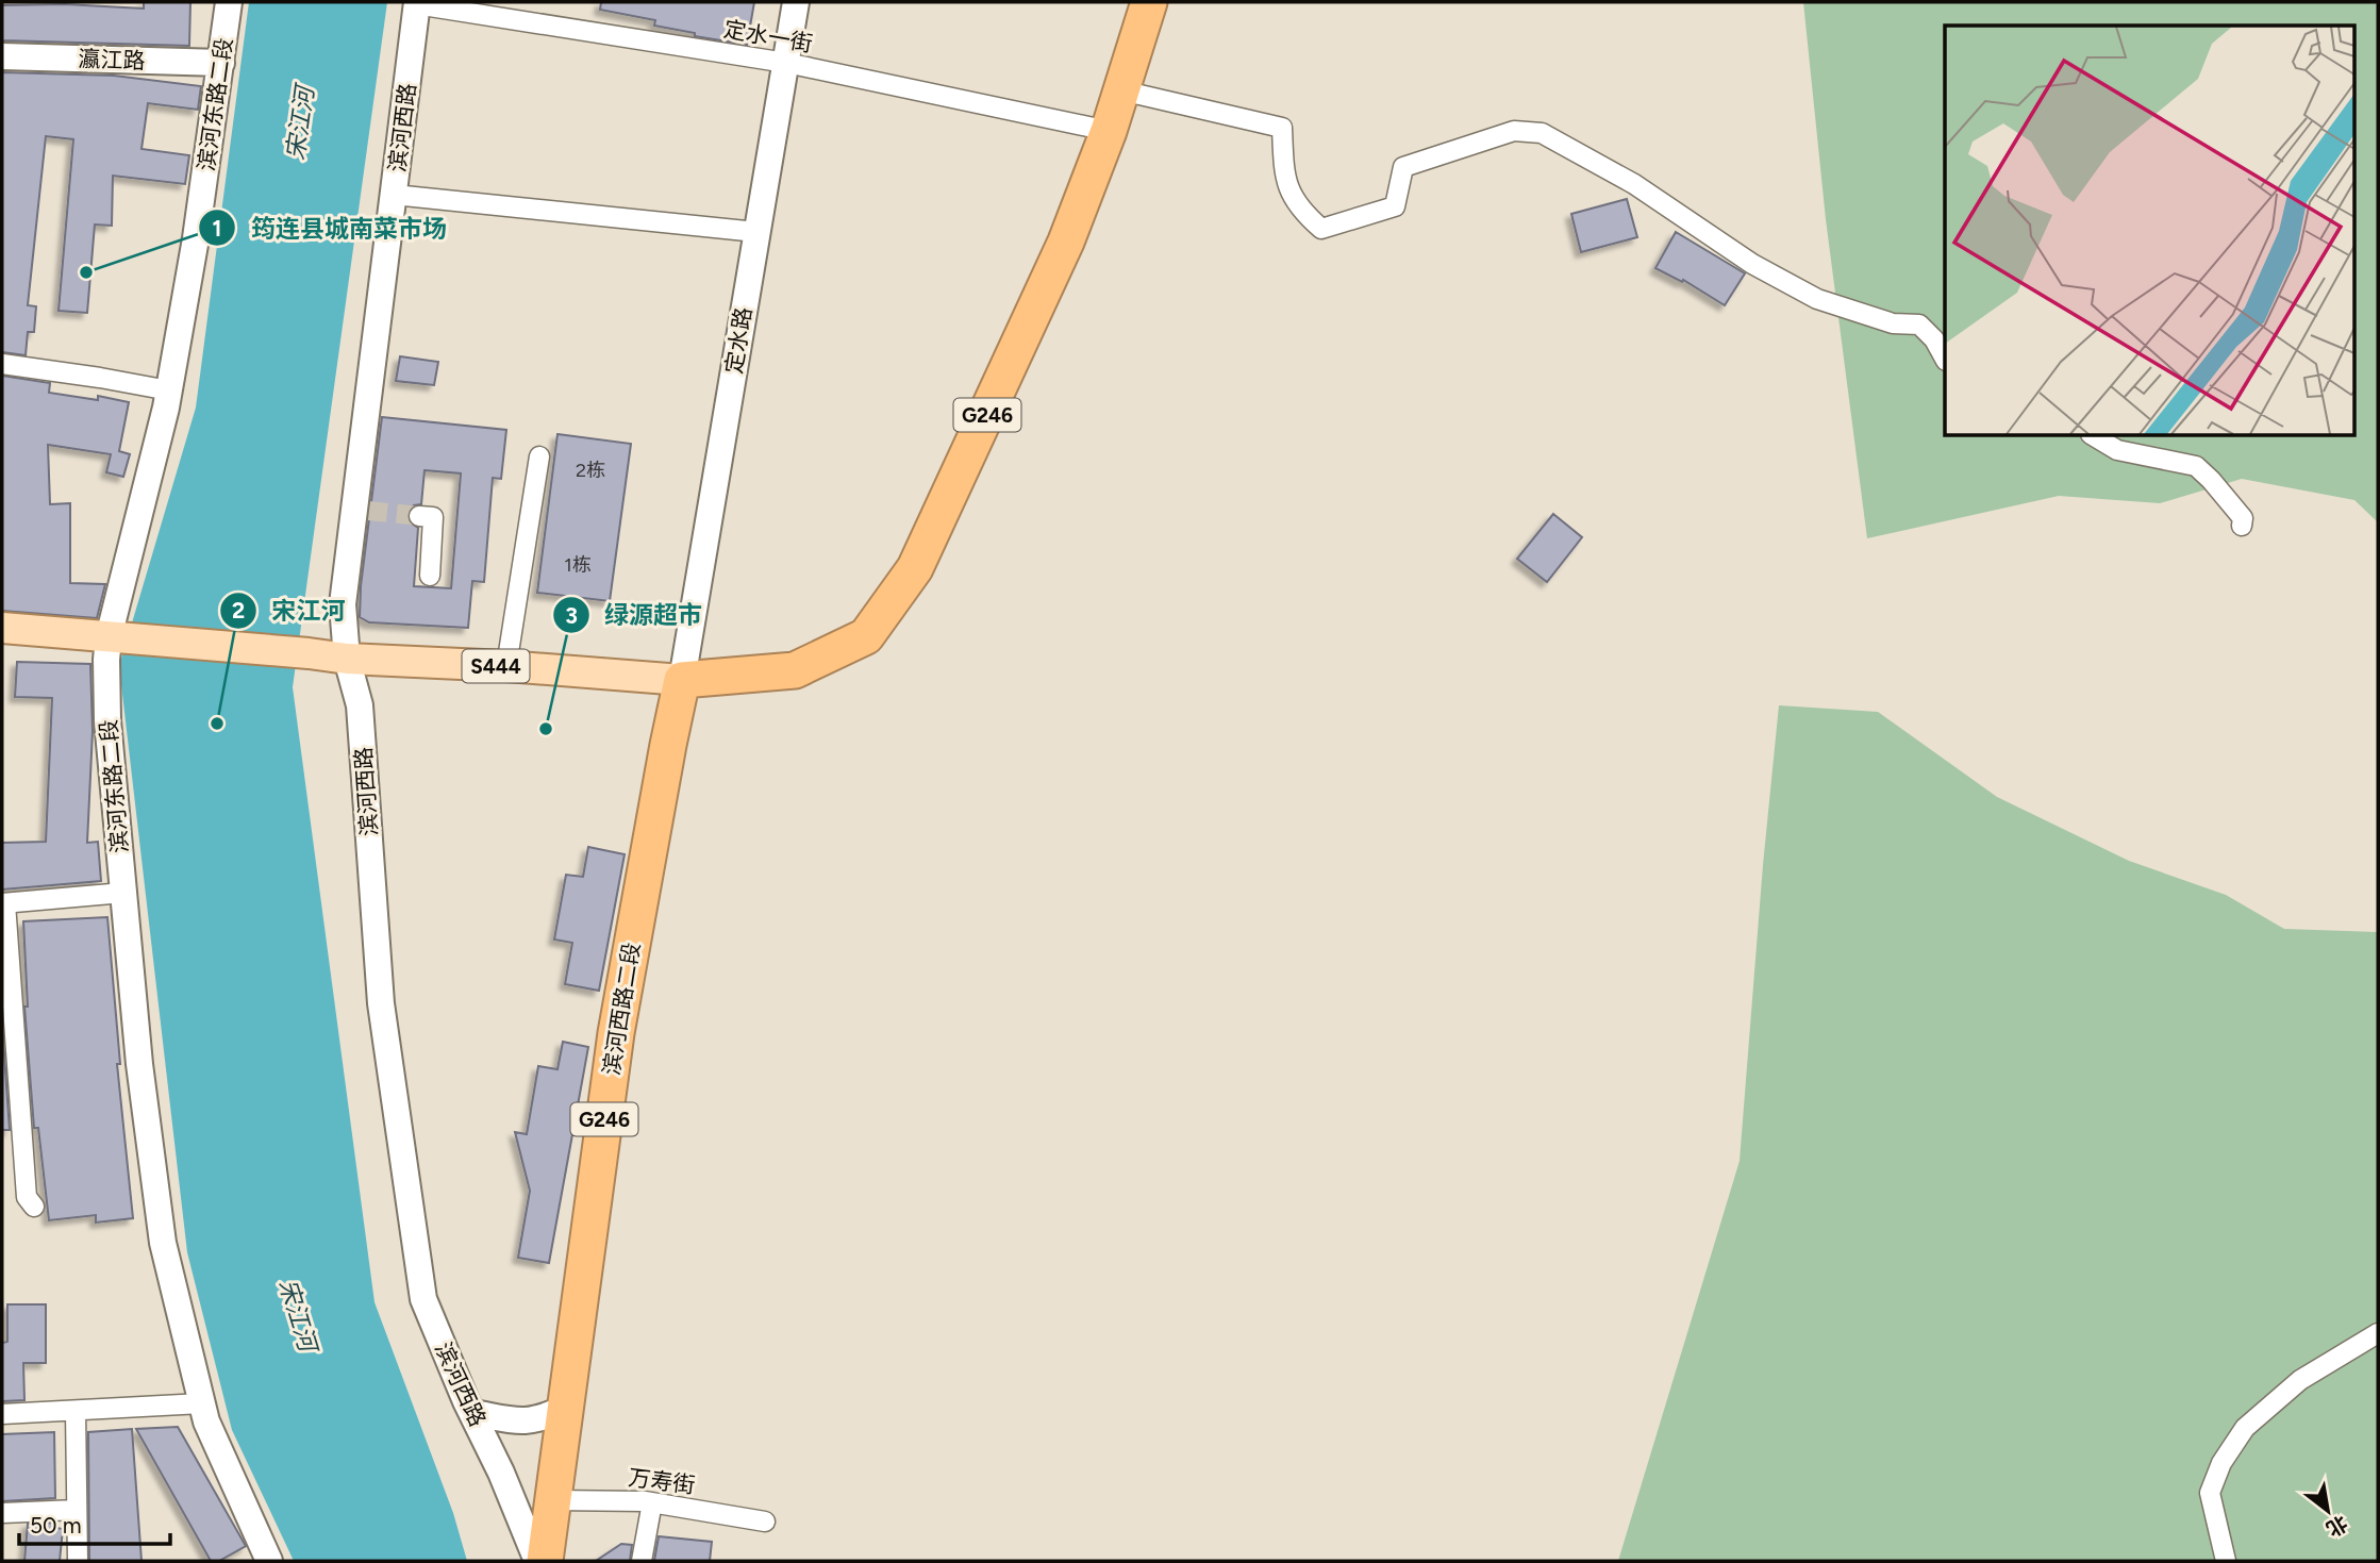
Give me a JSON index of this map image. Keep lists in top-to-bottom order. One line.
{"streets":{"highway":["G246","滨河西路二段"],"main road":["S444"],"street":["定水一街","瀛江路","滨河东路二段","滨河西路","定水路","万寿街"]},"crossings":[["定水一街","滨河西路"],["定水一街","定水路"],["定水一街","G246"],["瀛江路","滨河东路二段"],["滨河东路二段","S444"],["滨河西路","S444"],["定水路","G246"],["定水路","S444"],["定水路","滨河西路二段"],["G246","S444"],["G246","滨河西路二段"],["S444","滨河西路二段"],["滨河西路二段","万寿街"]],"water":["宋江河"],"places":["筠连县城南菜市场","宋江河","绿源超市"],"house_numbers":["2栋","1栋"],"scale_bar":"50 m","north":"bottom right"}
